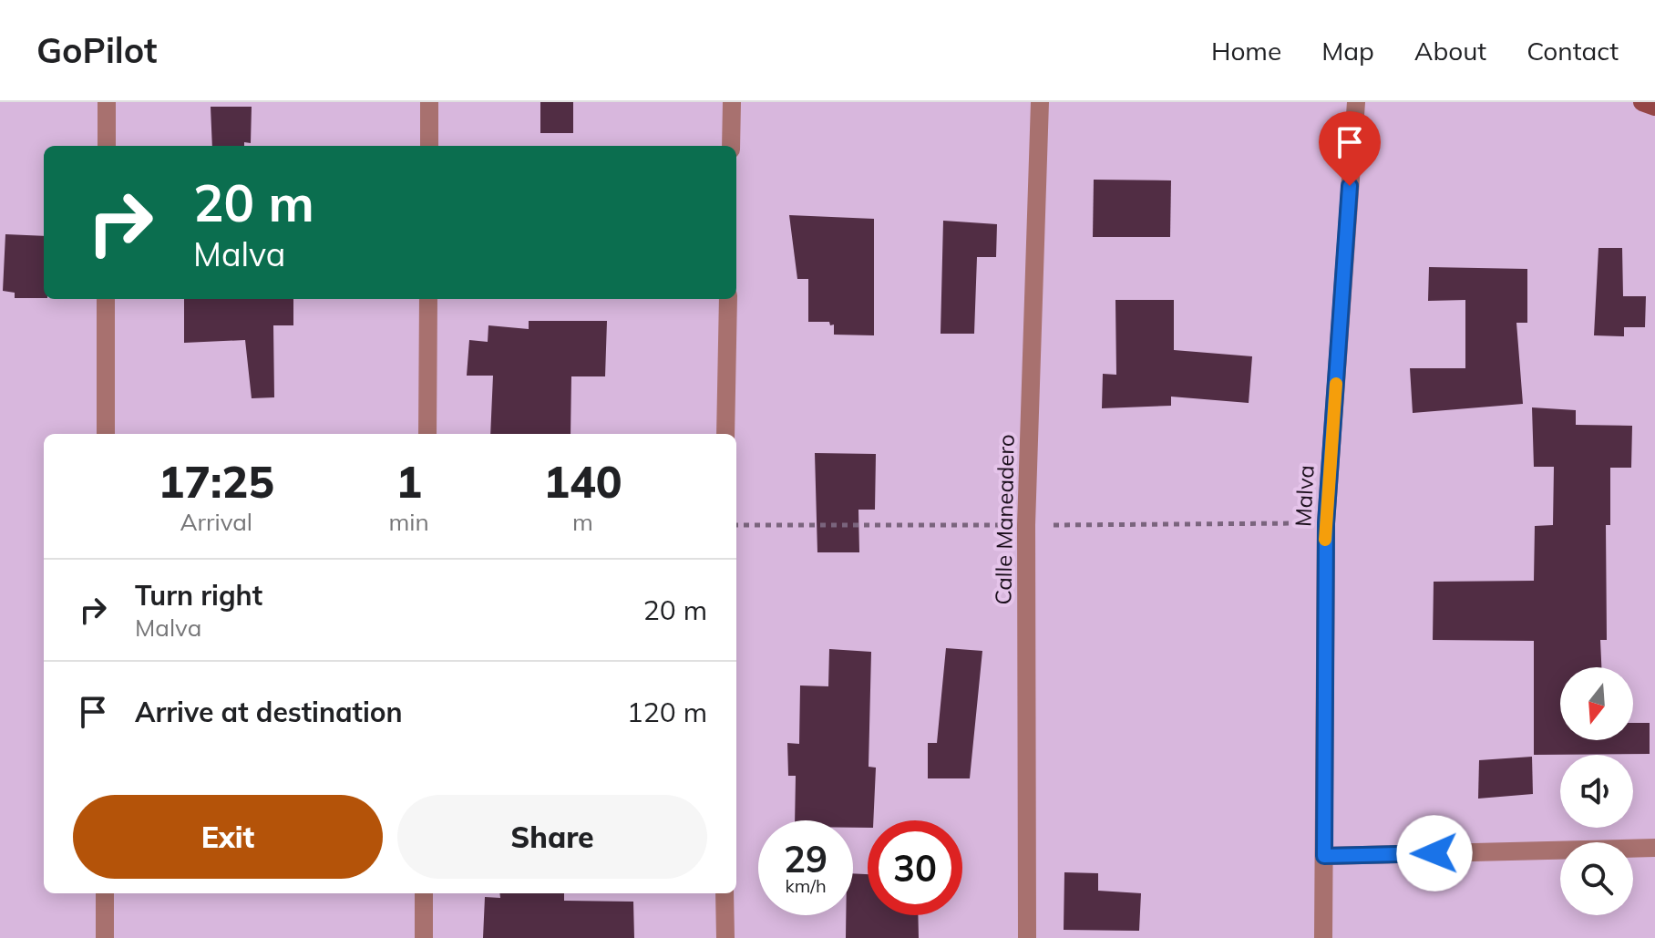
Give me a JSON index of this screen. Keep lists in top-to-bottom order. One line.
{"streets":{"street":["Malva","Calle Maneadero"]},"north":"bottom","page":{"header":"GoPilot","nav":["Home","Map","About","Contact"],"turn":["20 m","Malva"],"eta":["17:25","Arrival","1","min","140","m"],"list":[{"name":"Turn right","note":"Malva","value":"20 m"},{"name":"Arrive at destination","value":"120 m"}],"buttons":["Exit","Share"],"speed":"29 km/h","limit":"30"}}
